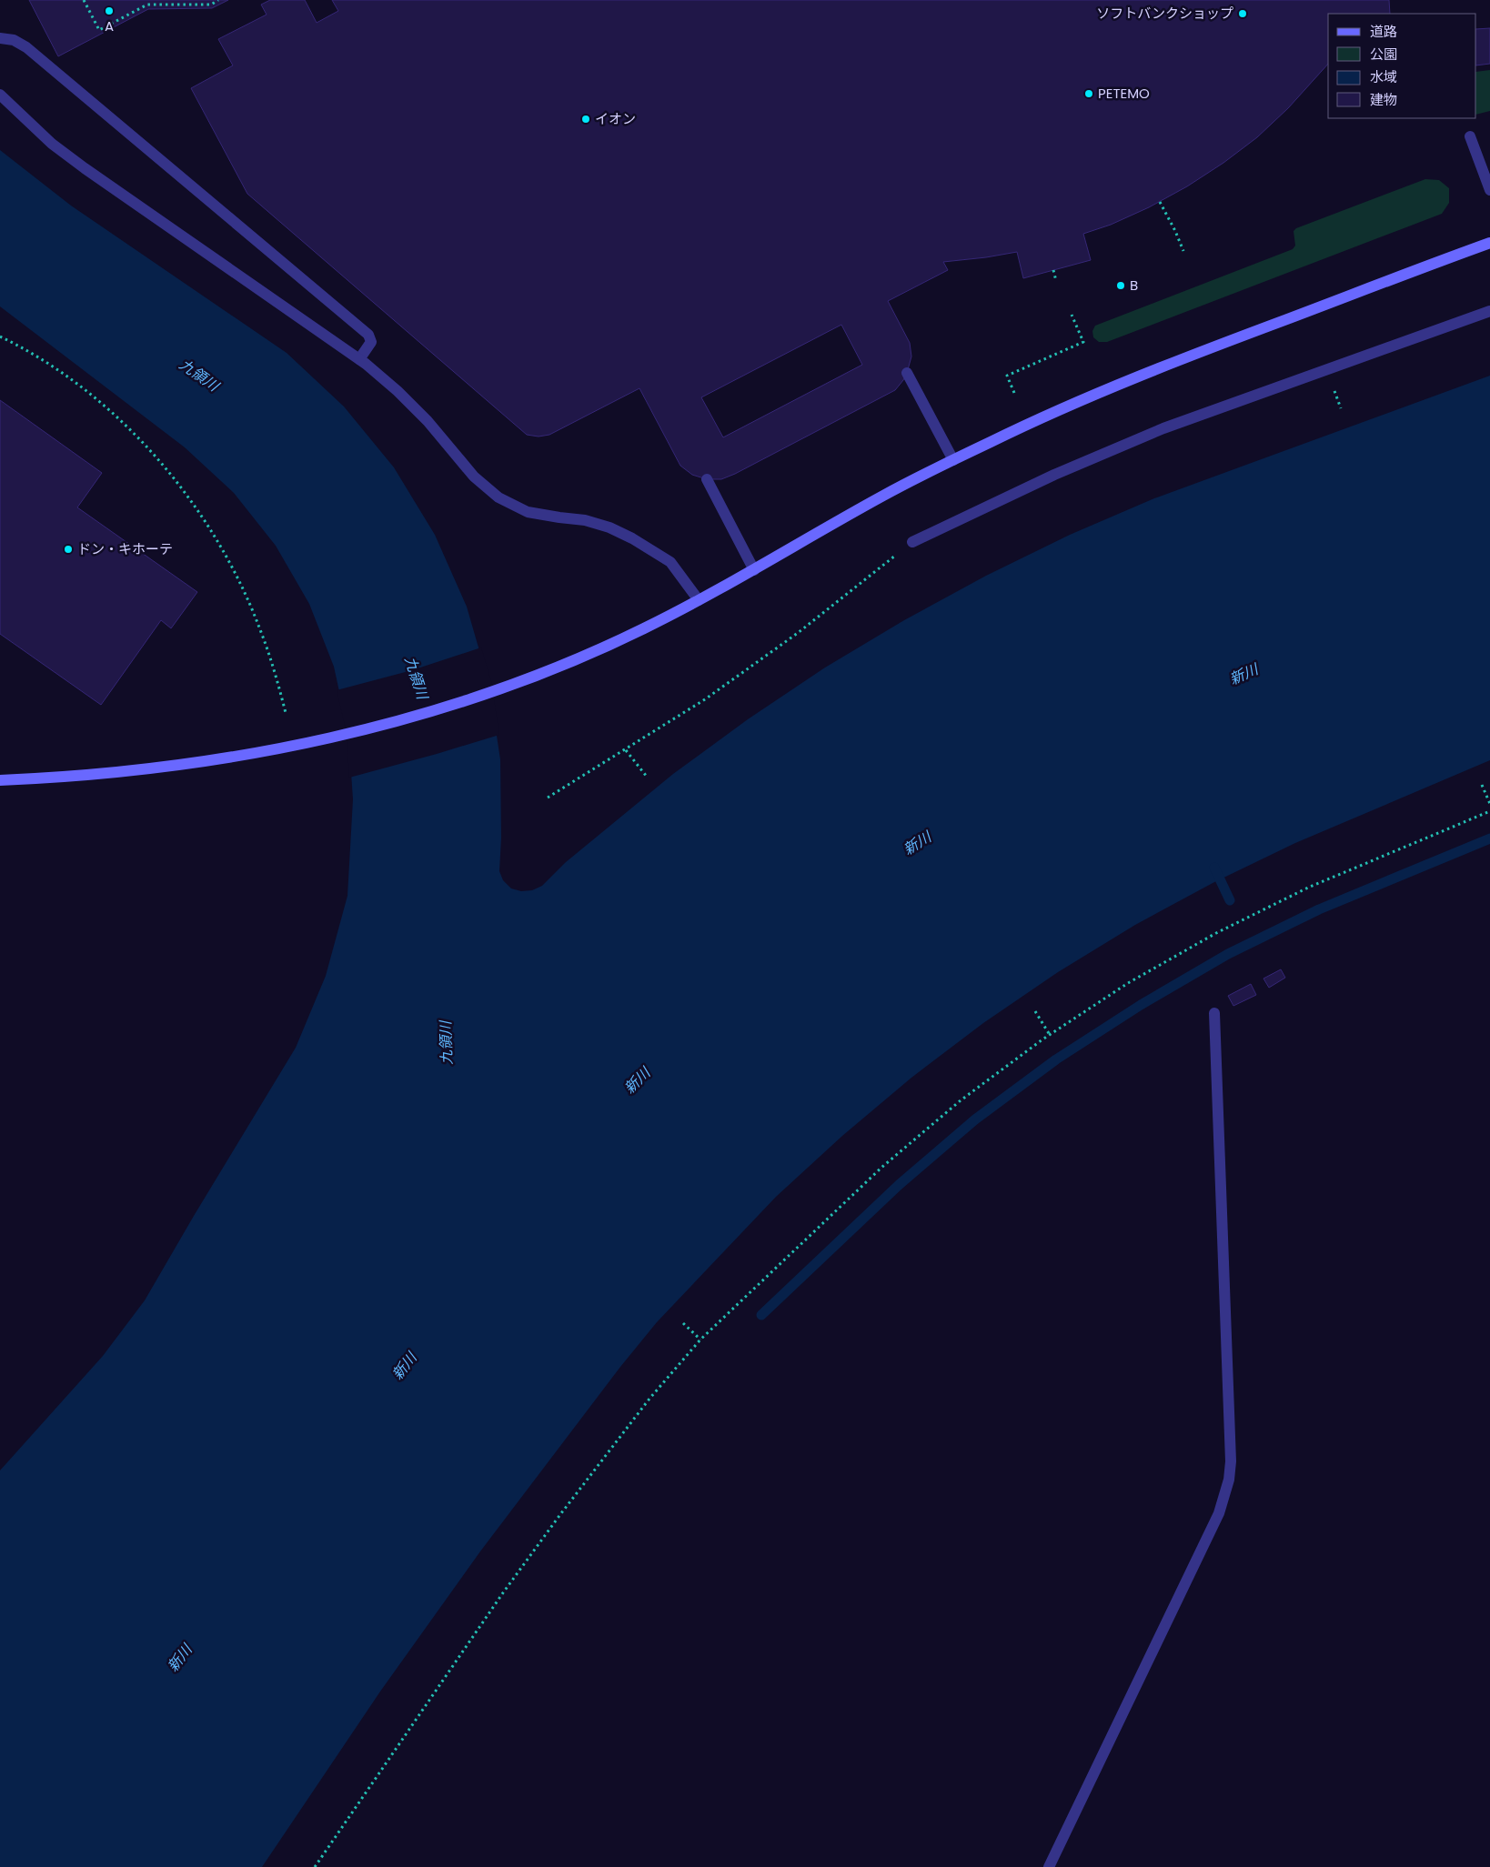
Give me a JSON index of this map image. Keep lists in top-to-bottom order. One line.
{"water":["九領川","新川"],"places":["A","ソフトバンクショップ","PETEMO","イオン","B","ドン・キホーテ"],"legend":["道路","公園","水域","建物"]}
